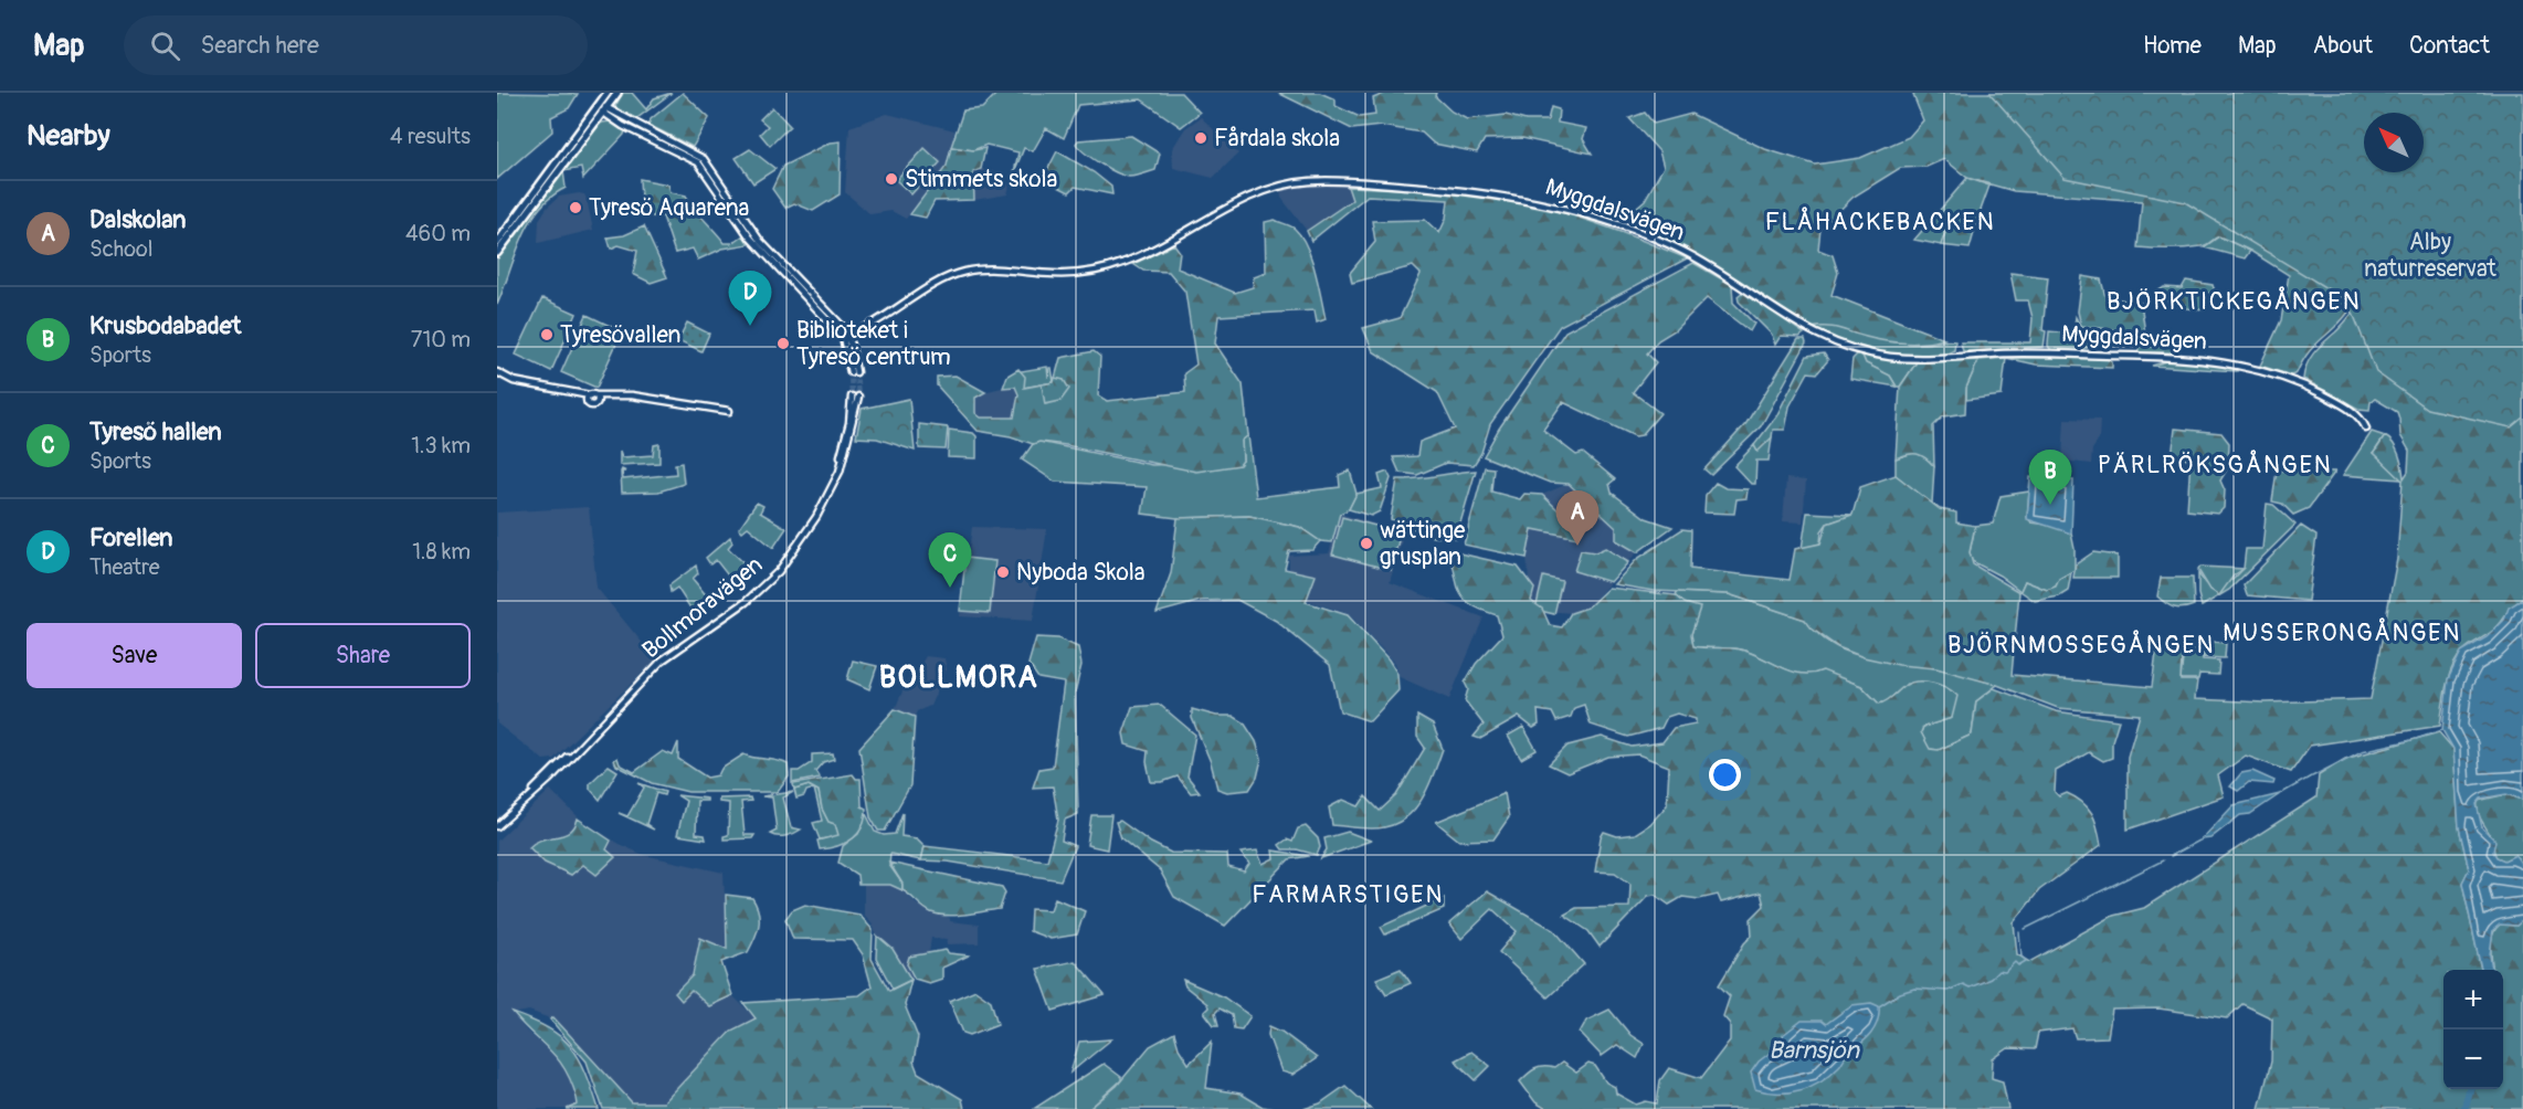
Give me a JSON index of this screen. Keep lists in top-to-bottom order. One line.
{"streets":{"street":["Myggdalsvägen","Bollmoravägen"]},"districts":["FLÅHACKEBACKEN","BJÖRKTICKEGÅNGEN","PÄRLRÖKSGÅNGEN","MUSSERONGÅNGEN","BJÖRNMOSSEGÅNGEN","BOLLMORA","FARMARSTIGEN"],"water":["Barnsjön"],"parks":["Alby naturreservat"],"places":["Fårdala skola","Stimmets skola","Tyresö Aquarena","Tyresövallen","Biblioteket i Tyresö centrum","wättinge grusplan","Nyboda Skola"],"north":"top left","page":{"header":"Map","search":"Search here","nav":["Home","Map","About","Contact"],"heading":["Nearby","4 results"],"list":[{"mark":"A","name":"Dalskolan","note":"School","value":"460 m"},{"mark":"B","name":"Krusbodabadet","note":"Sports","value":"710 m"},{"mark":"C","name":"Tyresö hallen","note":"Sports","value":"1.3 km"},{"mark":"D","name":"Forellen","note":"Theatre","value":"1.8 km"}],"pins":["D","B","A","C"],"buttons":["Save","Share"],"map_buttons":["+","−"]}}
